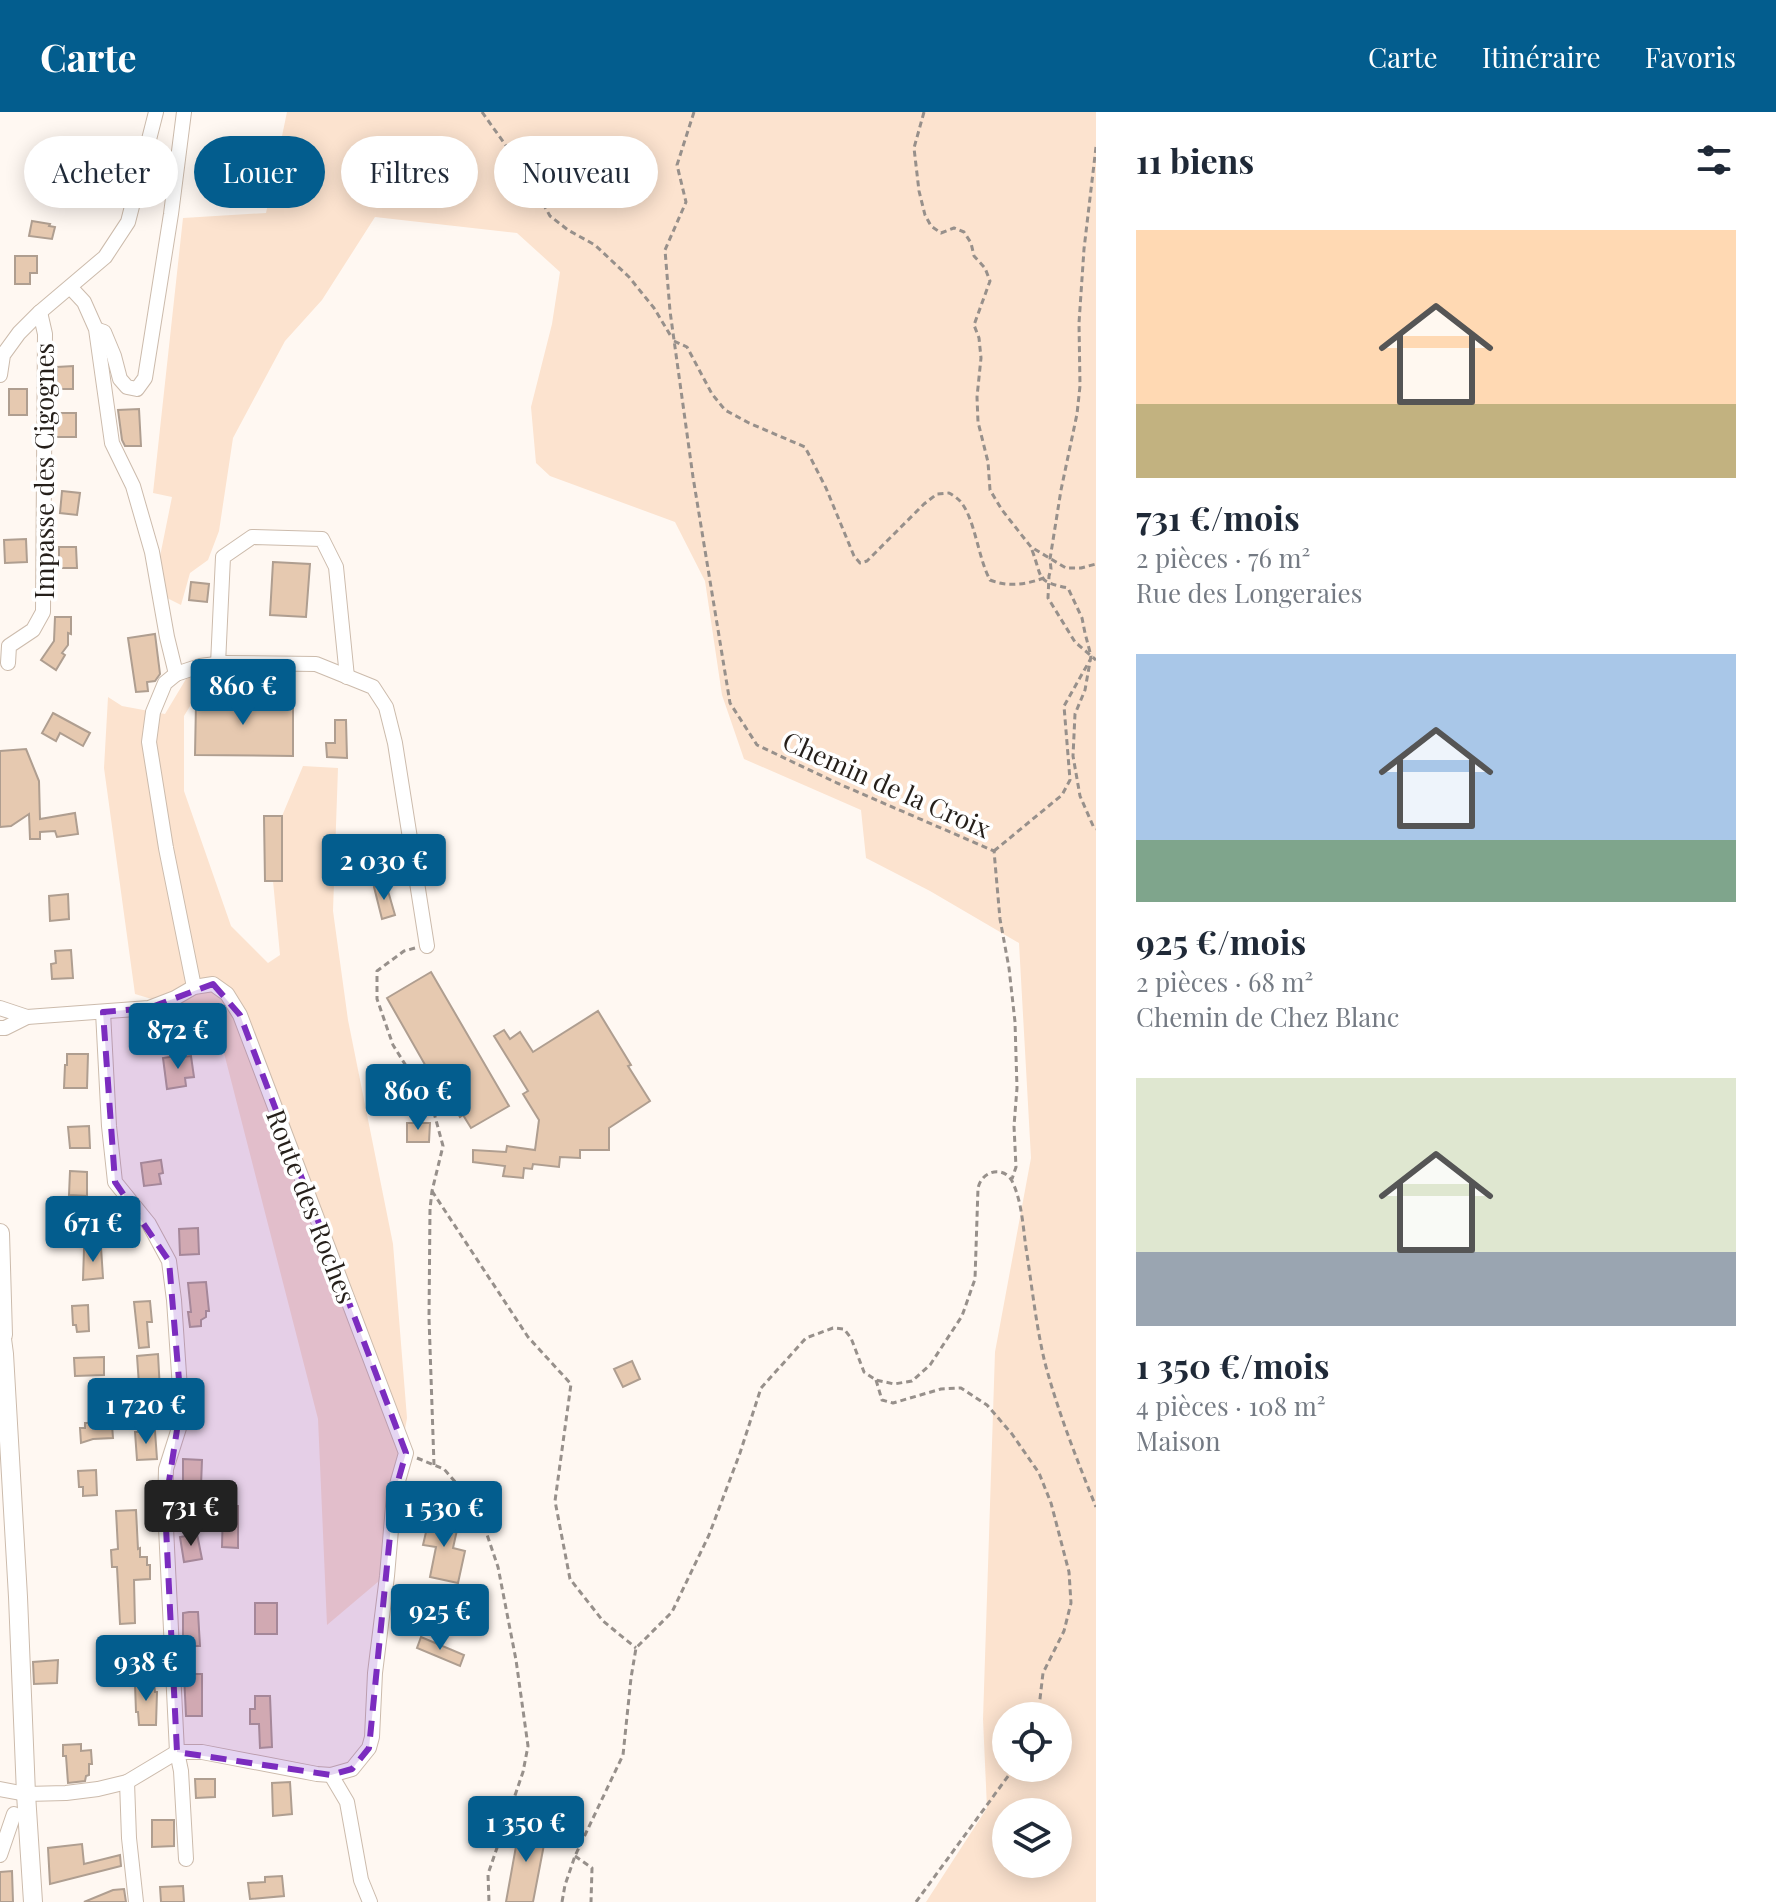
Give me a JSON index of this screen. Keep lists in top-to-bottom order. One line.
{"streets":{"street":["Impasse des Cigognes","Route des Roches"],"path":["Chemin de la Croix"]},"page":{"header":"Carte","nav":["Carte","Itinéraire","Favoris"],"heading":"11 biens","chip":["Acheter","Louer","Filtres","Nouveau"],"list":[{"name":"731 €/mois","note":"2 pièces · 76 m² · Rue des Longeraies"},{"name":"925 €/mois","note":"2 pièces · 68 m² · Chemin de Chez Blanc"},{"name":"1 350 €/mois","note":"4 pièces · 108 m² · Maison"}],"price":["860 €","2 030 €","872 €","860 €","671 €","1 720 €","731 €","1 530 €","925 €","938 €","1 350 €"]}}
